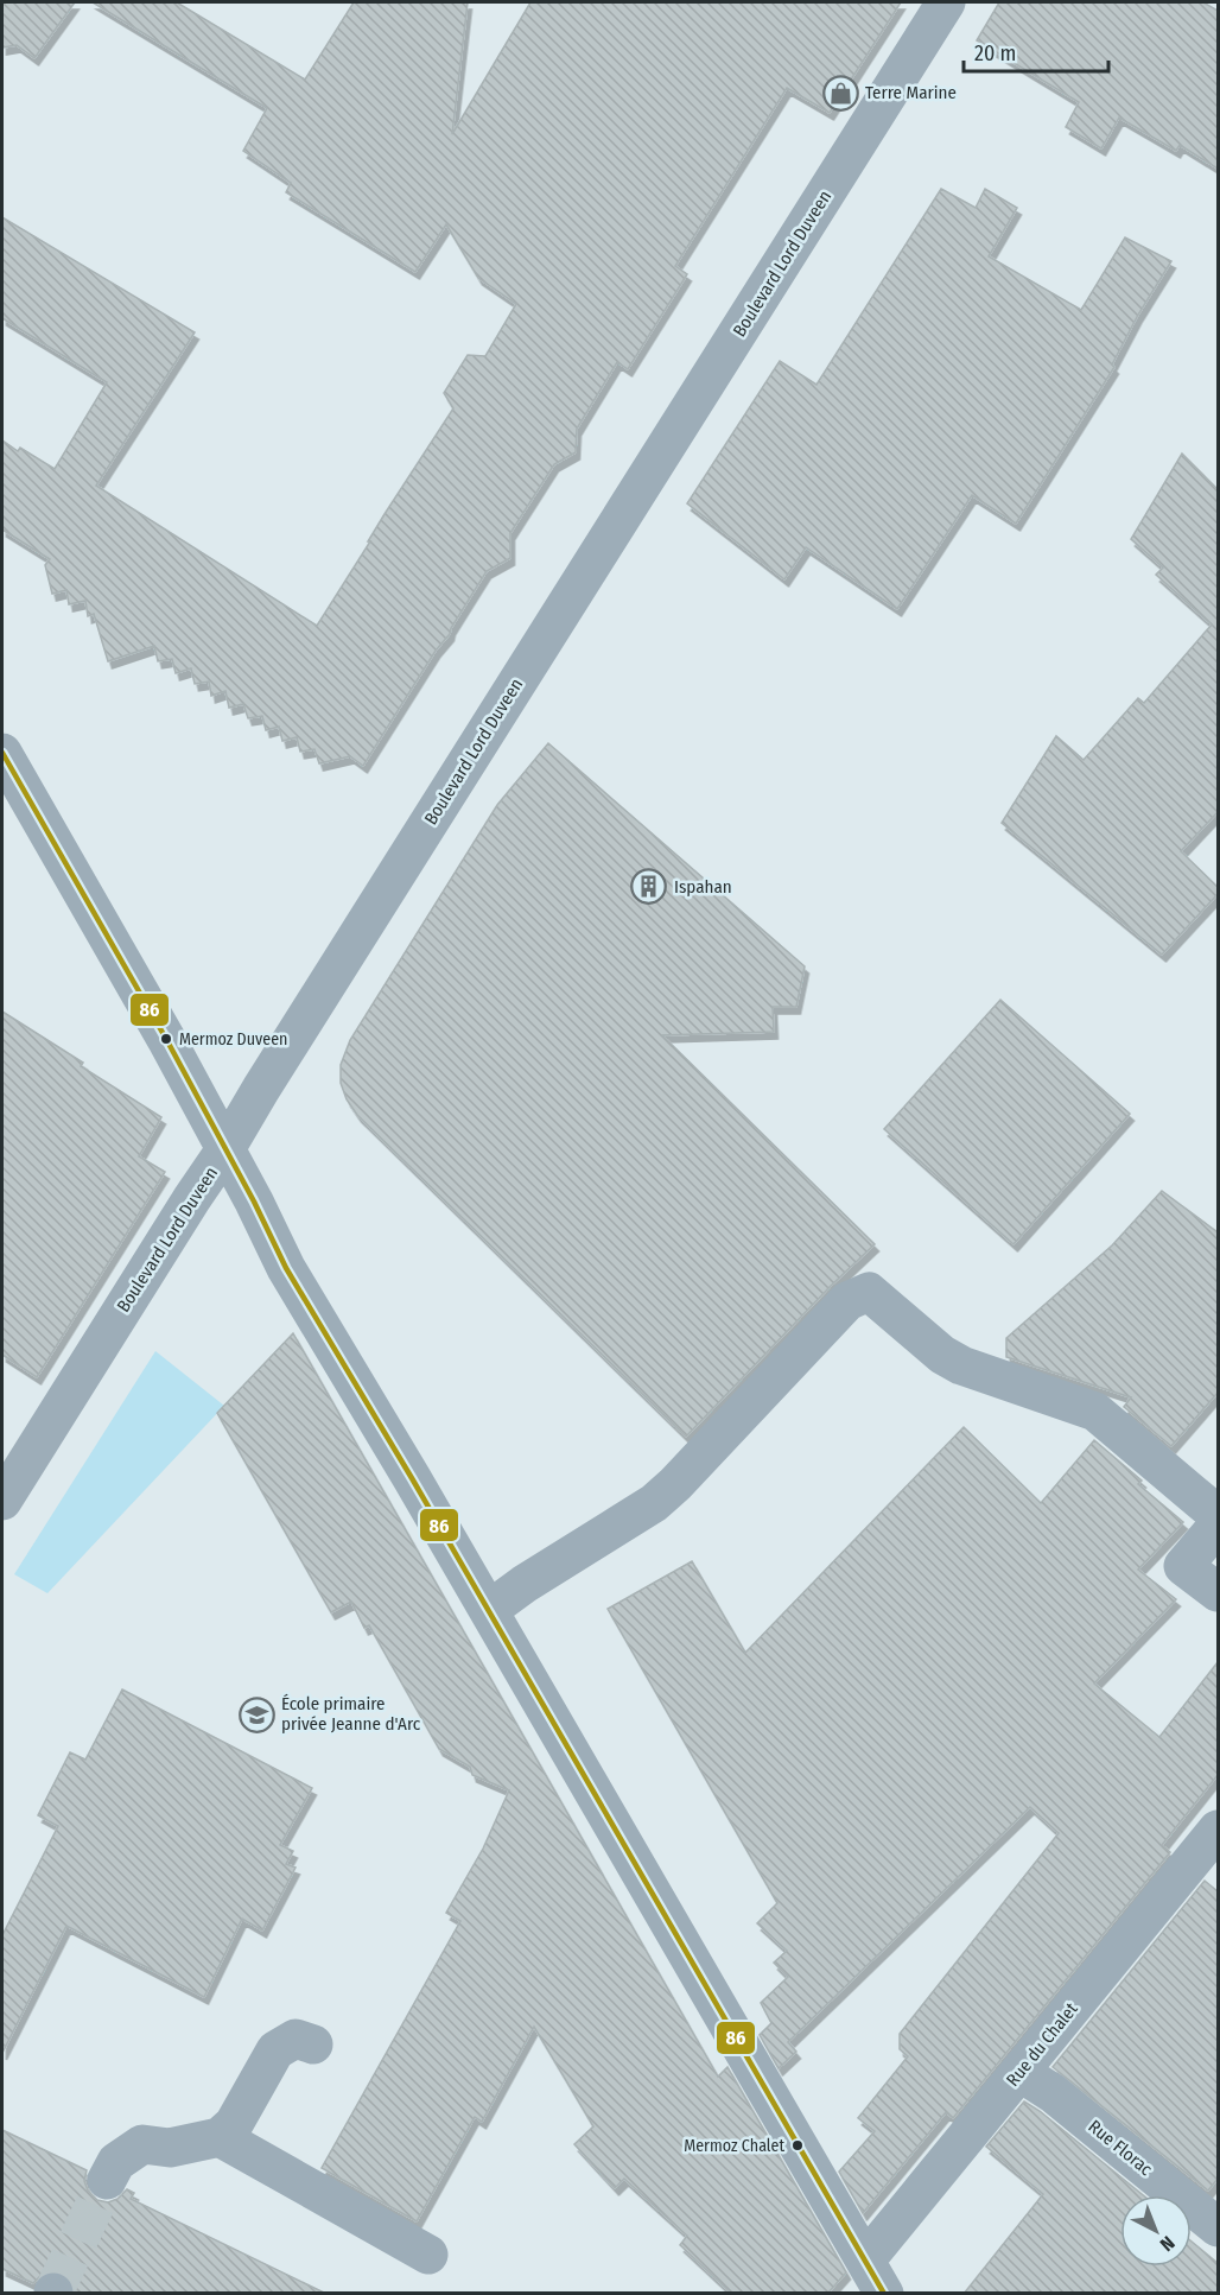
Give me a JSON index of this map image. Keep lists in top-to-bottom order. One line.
{"streets":{"street":["Boulevard Lord Duveen","Rue du Chalet","Rue Florac"]},"crossings":[["Rue du Chalet","Rue Florac"]],"places":{"shop":["Terre Marine"],"building":["Ispahan"],"other":["Mermoz Duveen","Mermoz Chalet"],"school or university":["École primaire privée Jeanne d'Arc"]},"lines":["transit line 86"],"scale_bar":"20 m","north":"bottom right"}
